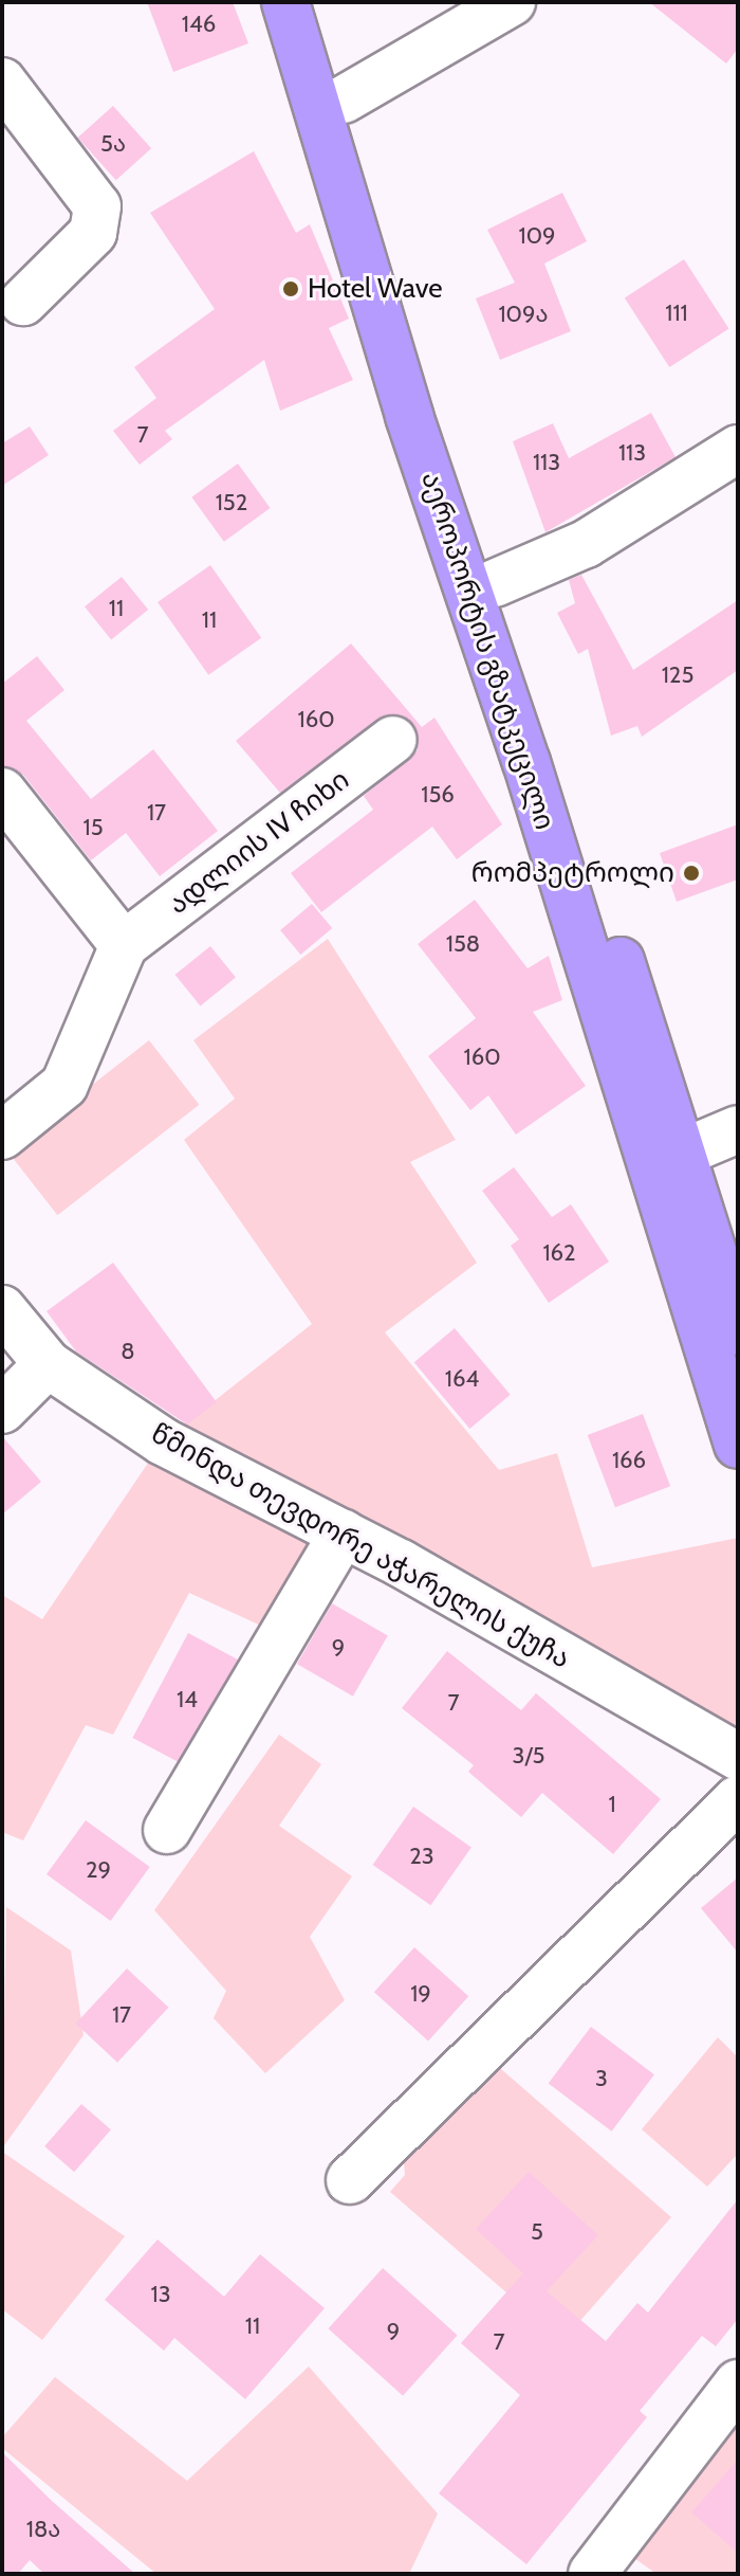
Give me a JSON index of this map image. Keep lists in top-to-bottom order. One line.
{"streets":{"highway":["აეროპორტის გზატკეცილი"],"street":["ადლიის IV ჩიხი","წმინდა თევდორე აჭარელის ქუჩა"]},"places":["Hotel Wave","რომპეტროლი"],"house_numbers":["146","5ა","109","111","109ა","7","113","113","152","11","11","125","160","156","17","15","158","160","162","8","164","166","9","14","7","3/5","1","23","29","19","17","3","5","13","11","9","7","18ა"]}
